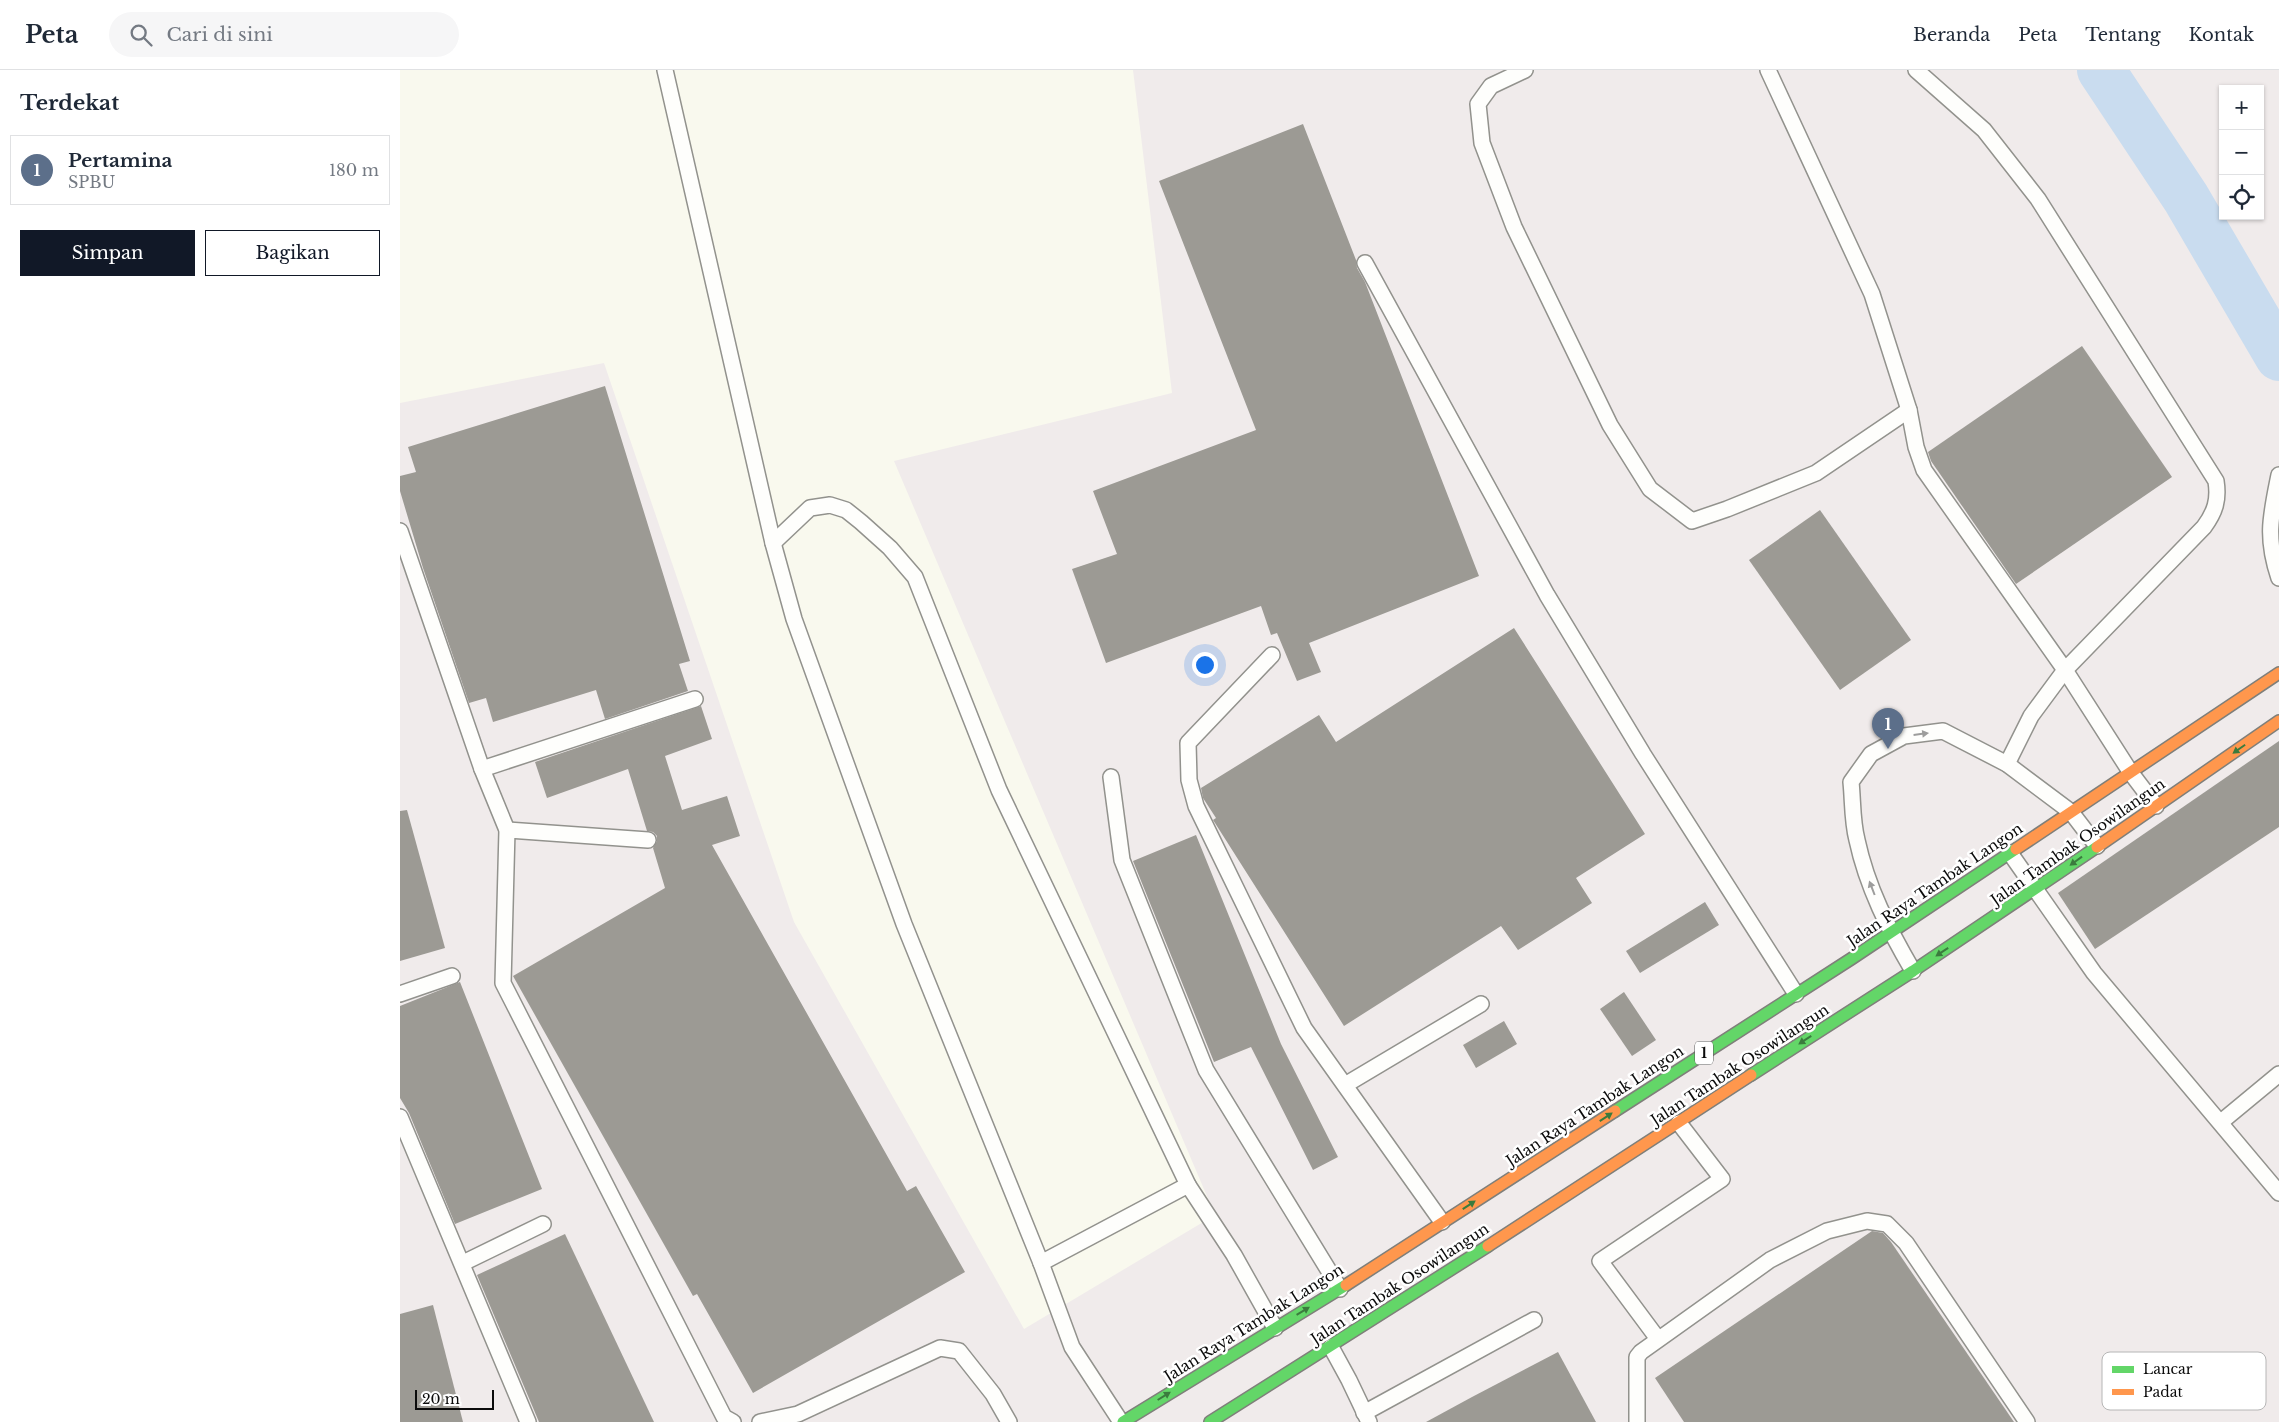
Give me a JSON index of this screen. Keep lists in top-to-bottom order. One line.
{"streets":{"highway":["Jalan Tambak Osowilangun","Jalan Raya Tambak Langon","1"]},"one_way":["Jalan Tambak Osowilangun","Jalan Raya Tambak Langon"],"legend":["Lancar","Padat"],"scale_bar":"20 m","page":{"header":"Peta","search":"Cari di sini","nav":["Beranda","Peta","Tentang","Kontak"],"heading":"Terdekat","map_buttons":["+","−"],"list":[{"mark":"1","name":"Pertamina","note":"SPBU","value":"180 m"}],"buttons":["Simpan","Bagikan"],"pins":"1","scale":"20 m"}}
